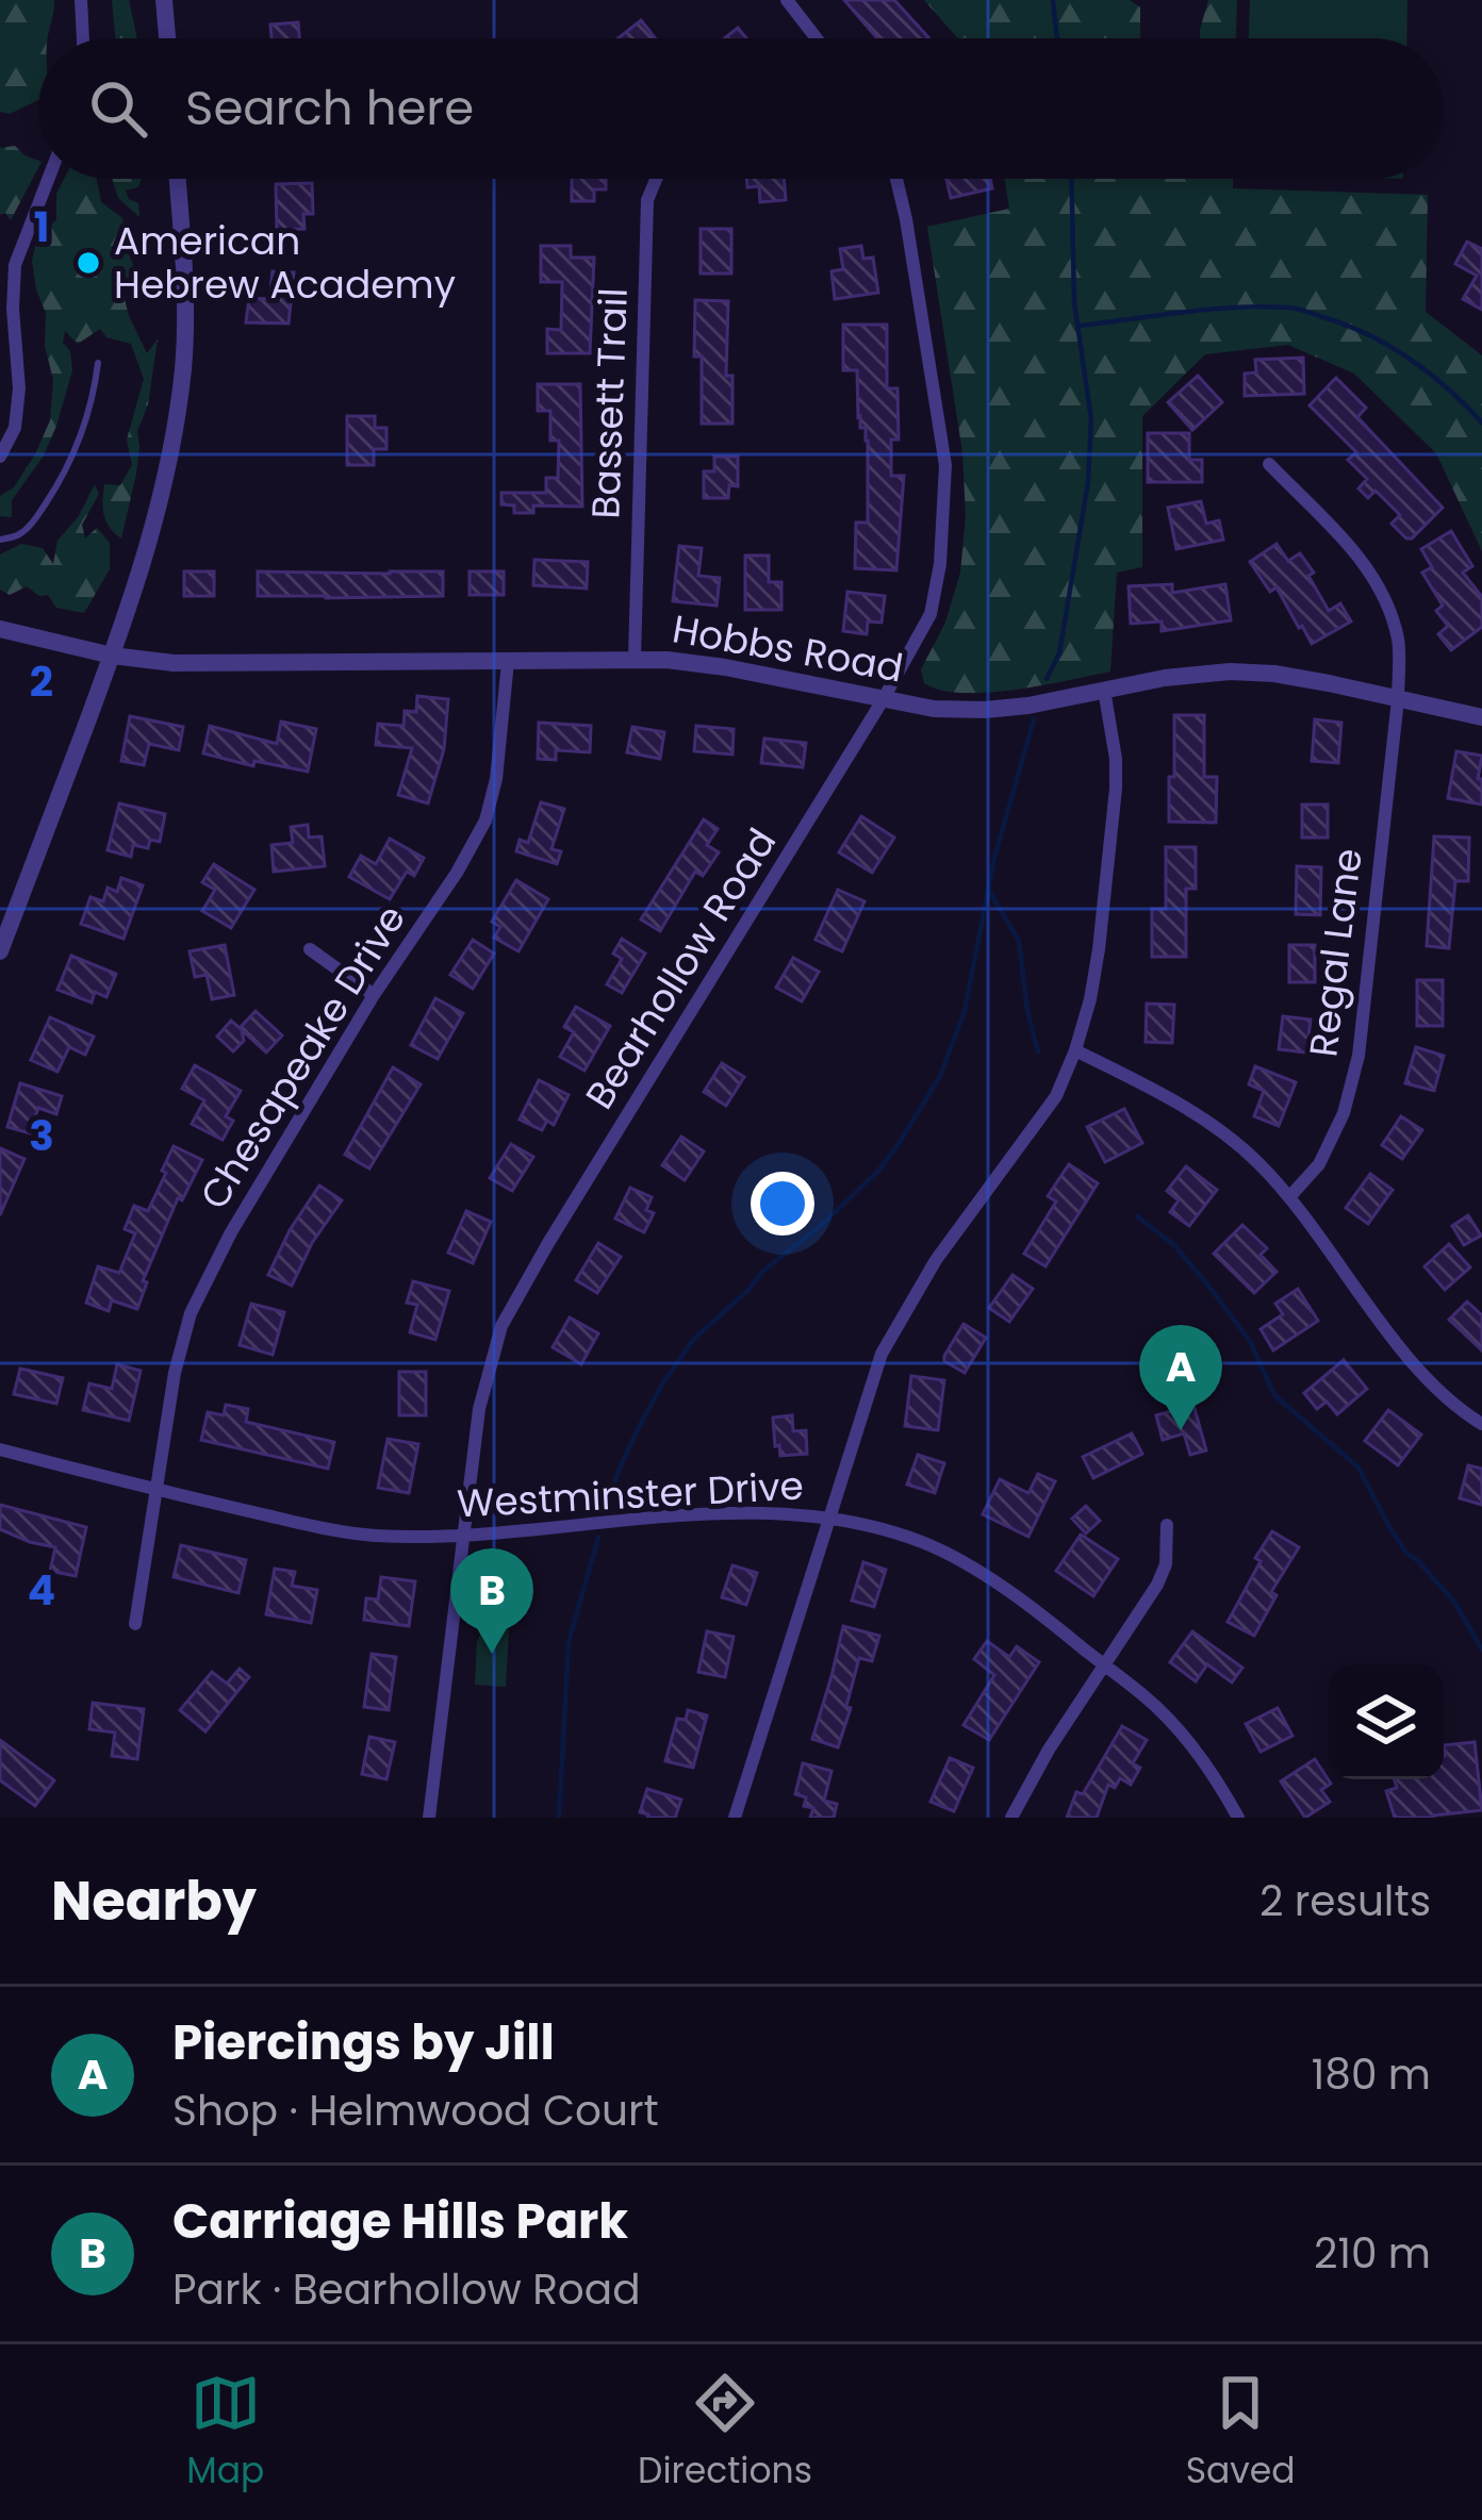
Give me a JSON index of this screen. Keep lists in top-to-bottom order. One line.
{"streets":{"street":["Bassett Trail","Hobbs Road","Regal Lane","Bearhollow Road","Chesapeake Drive","Westminster Drive"]},"crossings":[["Bassett Trail","Hobbs Road"],["Hobbs Road","Regal Lane"],["Hobbs Road","Bearhollow Road"],["Hobbs Road","Chesapeake Drive"],["Bearhollow Road","Westminster Drive"],["Chesapeake Drive","Westminster Drive"]],"places":["American Hebrew Academy"],"page":{"search":"Search here","pins":["A","B"],"heading":["Nearby","2 results"],"list":[{"mark":"A","name":"Piercings by Jill","note":"Shop · Helmwood Court","value":"180 m"},{"mark":"B","name":"Carriage Hills Park","note":"Park · Bearhollow Road","value":"210 m"}],"nav":["Map","Directions","Saved"]},"grid":{"rows":["1","2","3","4"]}}
